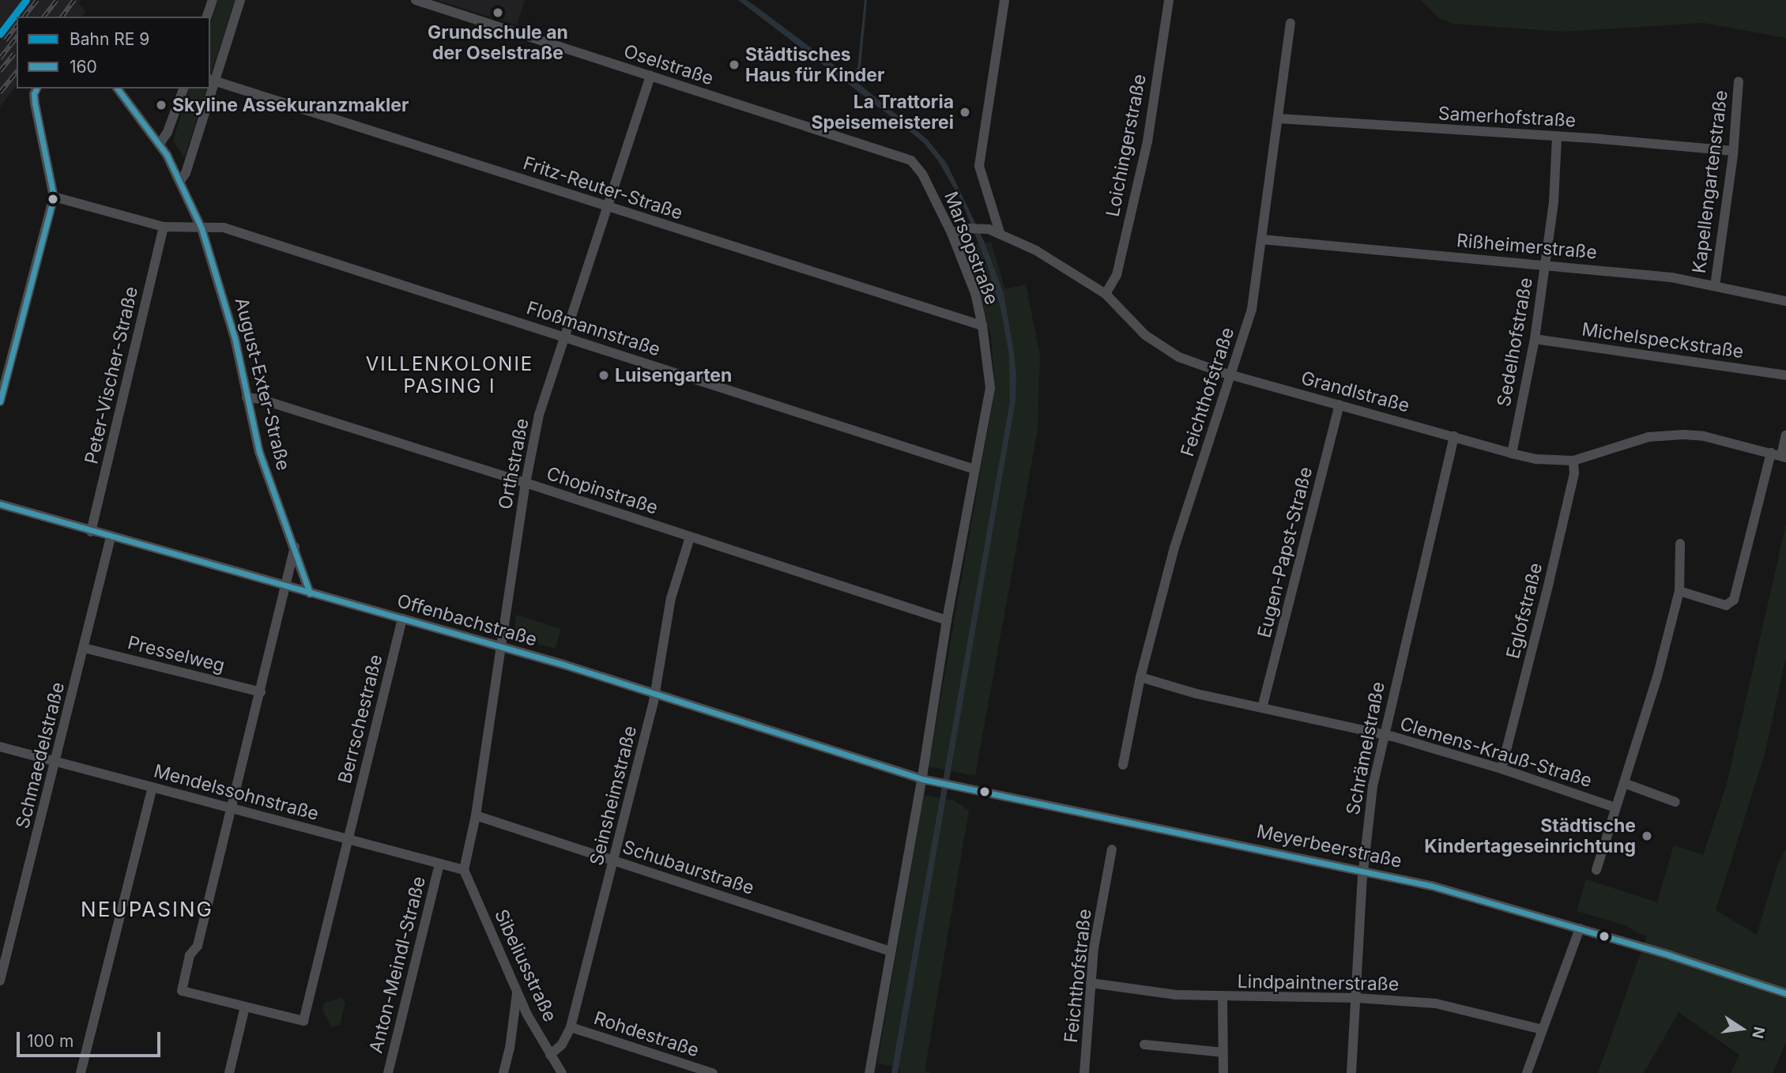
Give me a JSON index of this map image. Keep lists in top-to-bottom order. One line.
{"streets":{"street":["Oselstraße","Samerhofstraße","Loichingerstraße","Kapellengartenstraße","Fritz-Reuter-Straße","Rißheimerstraße","Marsopstraße","Floßmannstraße","Michelspeckstraße","Sedelhofstraße","Peter-Vischer-Straße","August-Exter-Straße","Feichthofstraße","Grandlstraße","Orthstraße","Chopinstraße","Eugen-Papst-Straße","Eglofstraße","Offenbachstraße","Presselweg","Berrschestraße","Schrämelstraße","Clemens-Krauß-Straße","Schmaedelstraße","Mendelssohnstraße","Seinsheimstraße","Meyerbeerstraße","Schubaurstraße","Anton-Meindl-Straße","Sibeliusstraße","Lindpaintnerstraße","Rohdestraße"]},"crossings":[["Oselstraße","Marsopstraße"],["Oselstraße","Orthstraße"],["Samerhofstraße","Kapellengartenstraße"],["Samerhofstraße","Sedelhofstraße"],["Samerhofstraße","Feichthofstraße"],["Loichingerstraße","Grandlstraße"],["Kapellengartenstraße","Rißheimerstraße"],["Fritz-Reuter-Straße","Marsopstraße"],["Fritz-Reuter-Straße","Orthstraße"],["Rißheimerstraße","Sedelhofstraße"],["Rißheimerstraße","Feichthofstraße"],["Marsopstraße","Floßmannstraße"],["Marsopstraße","Grandlstraße"],["Marsopstraße","Chopinstraße"],["Marsopstraße","Offenbachstraße"],["Marsopstraße","Meyerbeerstraße"],["Marsopstraße","Schubaurstraße"],["Floßmannstraße","Peter-Vischer-Straße"],["Floßmannstraße","August-Exter-Straße"],["Floßmannstraße","Orthstraße"],["Michelspeckstraße","Sedelhofstraße"],["Sedelhofstraße","Grandlstraße"],["Peter-Vischer-Straße","Offenbachstraße"],["August-Exter-Straße","Chopinstraße"],["August-Exter-Straße","Offenbachstraße"],["Feichthofstraße","Grandlstraße"],["Feichthofstraße","Clemens-Krauß-Straße"],["Feichthofstraße","Lindpaintnerstraße"],["Grandlstraße","Eugen-Papst-Straße"],["Grandlstraße","Eglofstraße"],["Grandlstraße","Schrämelstraße"],["Orthstraße","Chopinstraße"],["Orthstraße","Offenbachstraße"],["Orthstraße","Mendelssohnstraße"],["Orthstraße","Schubaurstraße"],["Orthstraße","Sibeliusstraße"],["Chopinstraße","Seinsheimstraße"],["Eugen-Papst-Straße","Clemens-Krauß-Straße"],["Eglofstraße","Clemens-Krauß-Straße"],["Offenbachstraße","Berrschestraße"],["Offenbachstraße","Schmaedelstraße"],["Offenbachstraße","Seinsheimstraße"],["Offenbachstraße","Meyerbeerstraße"],["Presselweg","Schmaedelstraße"],["Berrschestraße","Mendelssohnstraße"],["Schrämelstraße","Clemens-Krauß-Straße"],["Schrämelstraße","Meyerbeerstraße"],["Schrämelstraße","Lindpaintnerstraße"],["Schmaedelstraße","Mendelssohnstraße"],["Mendelssohnstraße","Anton-Meindl-Straße"],["Mendelssohnstraße","Sibeliusstraße"],["Seinsheimstraße","Schubaurstraße"],["Seinsheimstraße","Sibeliusstraße"],["Seinsheimstraße","Rohdestraße"]],"districts":["VILLENKOLONIE PASING I","NEUPASING"],"places":["Grundschule an der Oselstraße","Städtisches Haus für Kinder","Skyline Assekuranzmakler","La Trattoria Speisemeisterei","Luisengarten","Städtische Kindertageseinrichtung"],"lines":["transit line 160"],"legend":["Bahn RE 9","160"],"scale_bar":"100 m","north":"right"}
